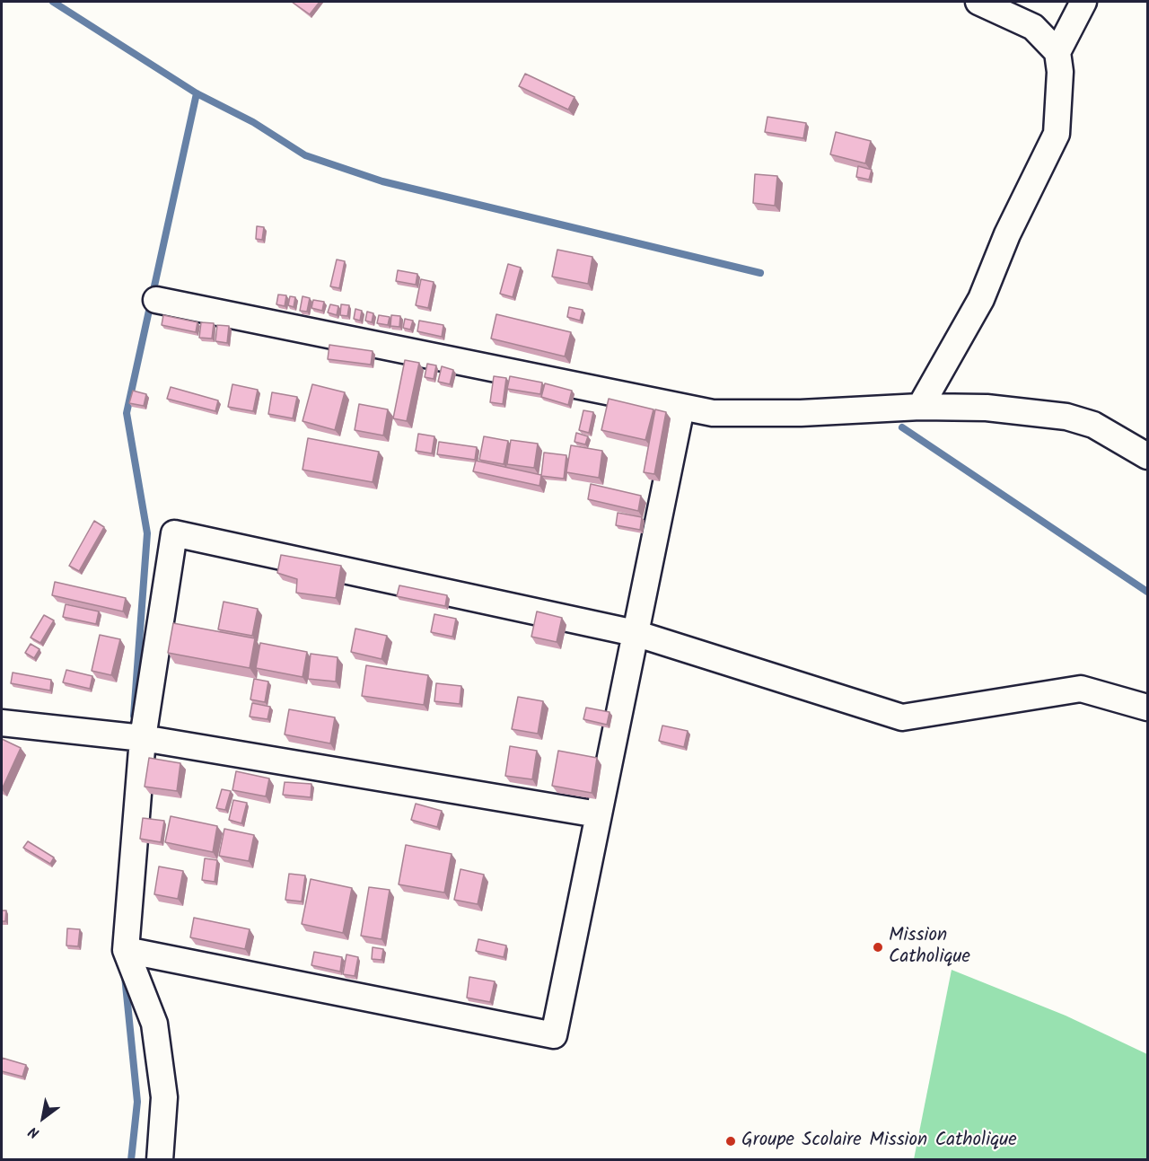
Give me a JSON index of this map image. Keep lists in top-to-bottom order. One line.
{"places":["Mission Catholique","Groupe Scolaire Mission Catholique"],"north":"bottom left"}
